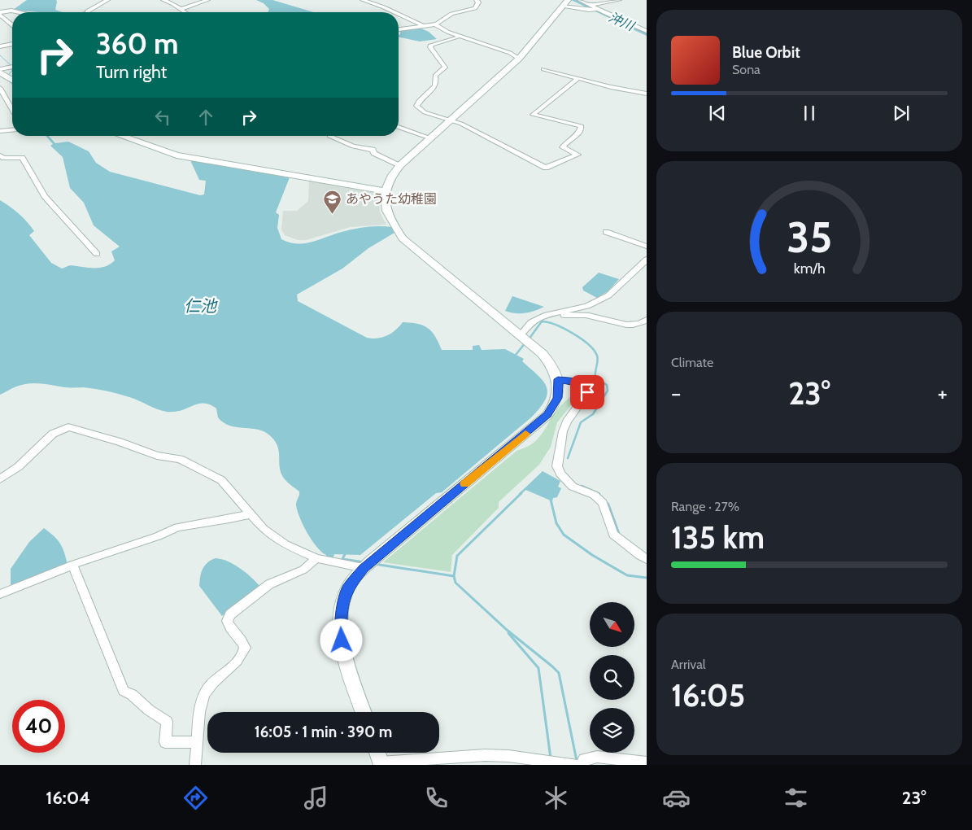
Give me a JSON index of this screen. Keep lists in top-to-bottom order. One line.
{"water":["沖川","仁池"],"places":{"school or university":["あやうた幼稚園"]},"north":"bottom right","page":{"turn":["360 m","Turn right"],"song":["Blue Orbit","Sona"],"tile":["Climate",["Range · 27%","135 km"],["Arrival","16:05"]],"heat":["−","23°","+"],"limit":"40","trip":"16:05 · 1 min · 390 m","tabs":["16:04","23°"],"gauge":["35","km/h"]}}
